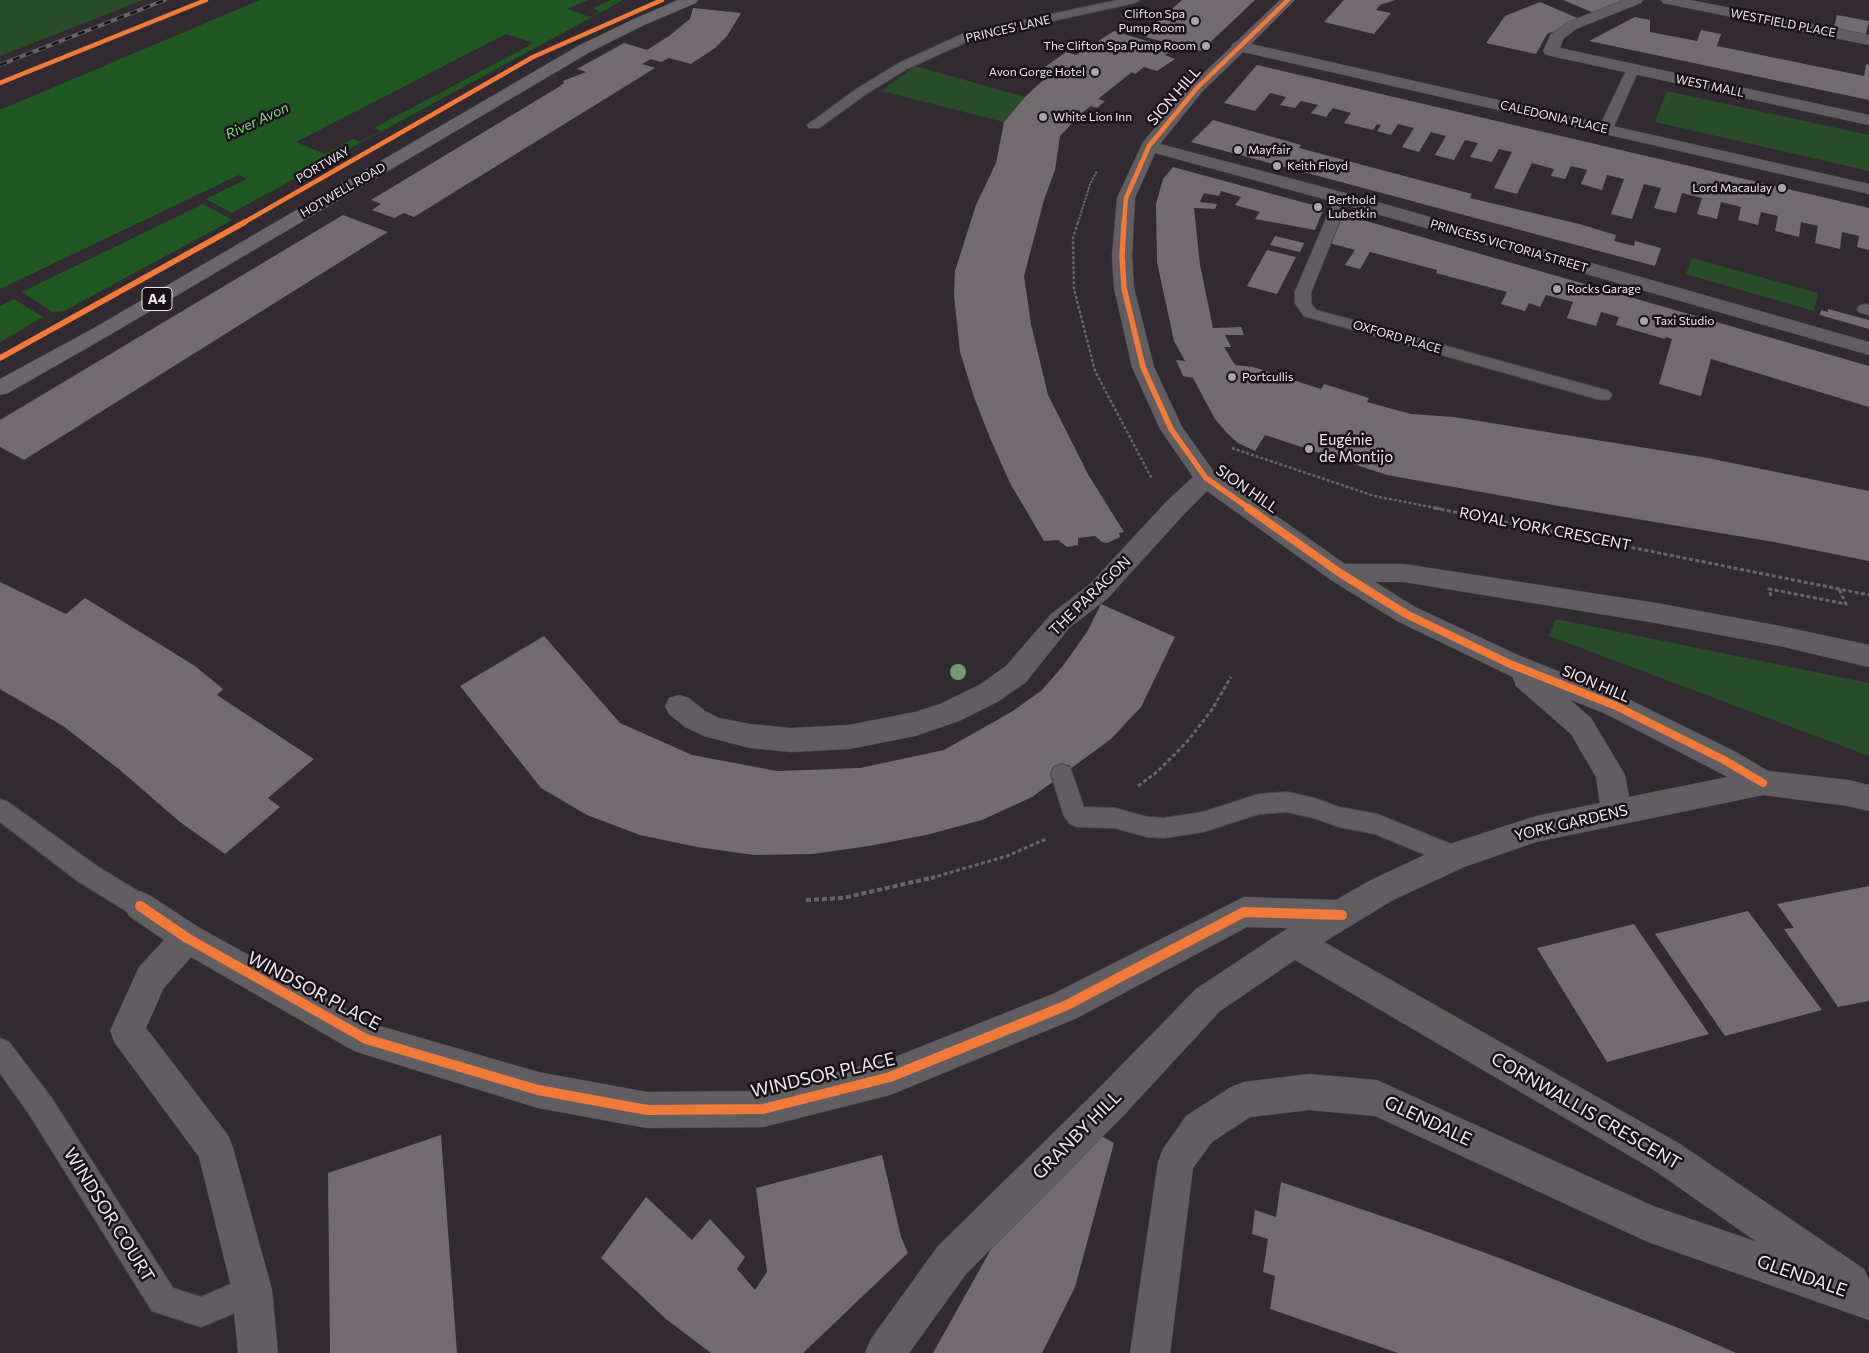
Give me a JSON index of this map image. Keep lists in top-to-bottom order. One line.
{"streets":{"highway":["HOTWELL ROAD","A4"],"street":["WESTFIELD PLACE","WEST MALL","SION HILL","CALEDONIA PLACE","PRINCESS VICTORIA STREET","THE PARAGON","YORK GARDENS","WINDSOR PLACE","CORNWALLIS CRESCENT","GLENDALE","GRANBY HILL"],"lane":["PRINCES' LANE","OXFORD PLACE","WINDSOR COURT"],"path":["ROYAL YORK CRESCENT"],"cycle path":["PORTWAY"]},"crossings":[["SION HILL","CALEDONIA PLACE"],["SION HILL","PRINCESS VICTORIA STREET"],["SION HILL","THE PARAGON"],["SION HILL","YORK GARDENS"],["PRINCESS VICTORIA STREET","OXFORD PLACE"],["YORK GARDENS","WINDSOR PLACE"],["YORK GARDENS","CORNWALLIS CRESCENT"],["YORK GARDENS","GRANBY HILL"],["CORNWALLIS CRESCENT","GLENDALE"],["CORNWALLIS CRESCENT","GRANBY HILL"]],"water":["River Avon"],"places":["Clifton Spa Pump Room","The Clifton Spa Pump Room","Avon Gorge Hotel","White Lion Inn","Mayfair","Keith Floyd","Lord Macaulay","Berthold Lubetkin","Rocks Garage","Taxi Studio","Portcullis","Eugénie de Montijo"]}
